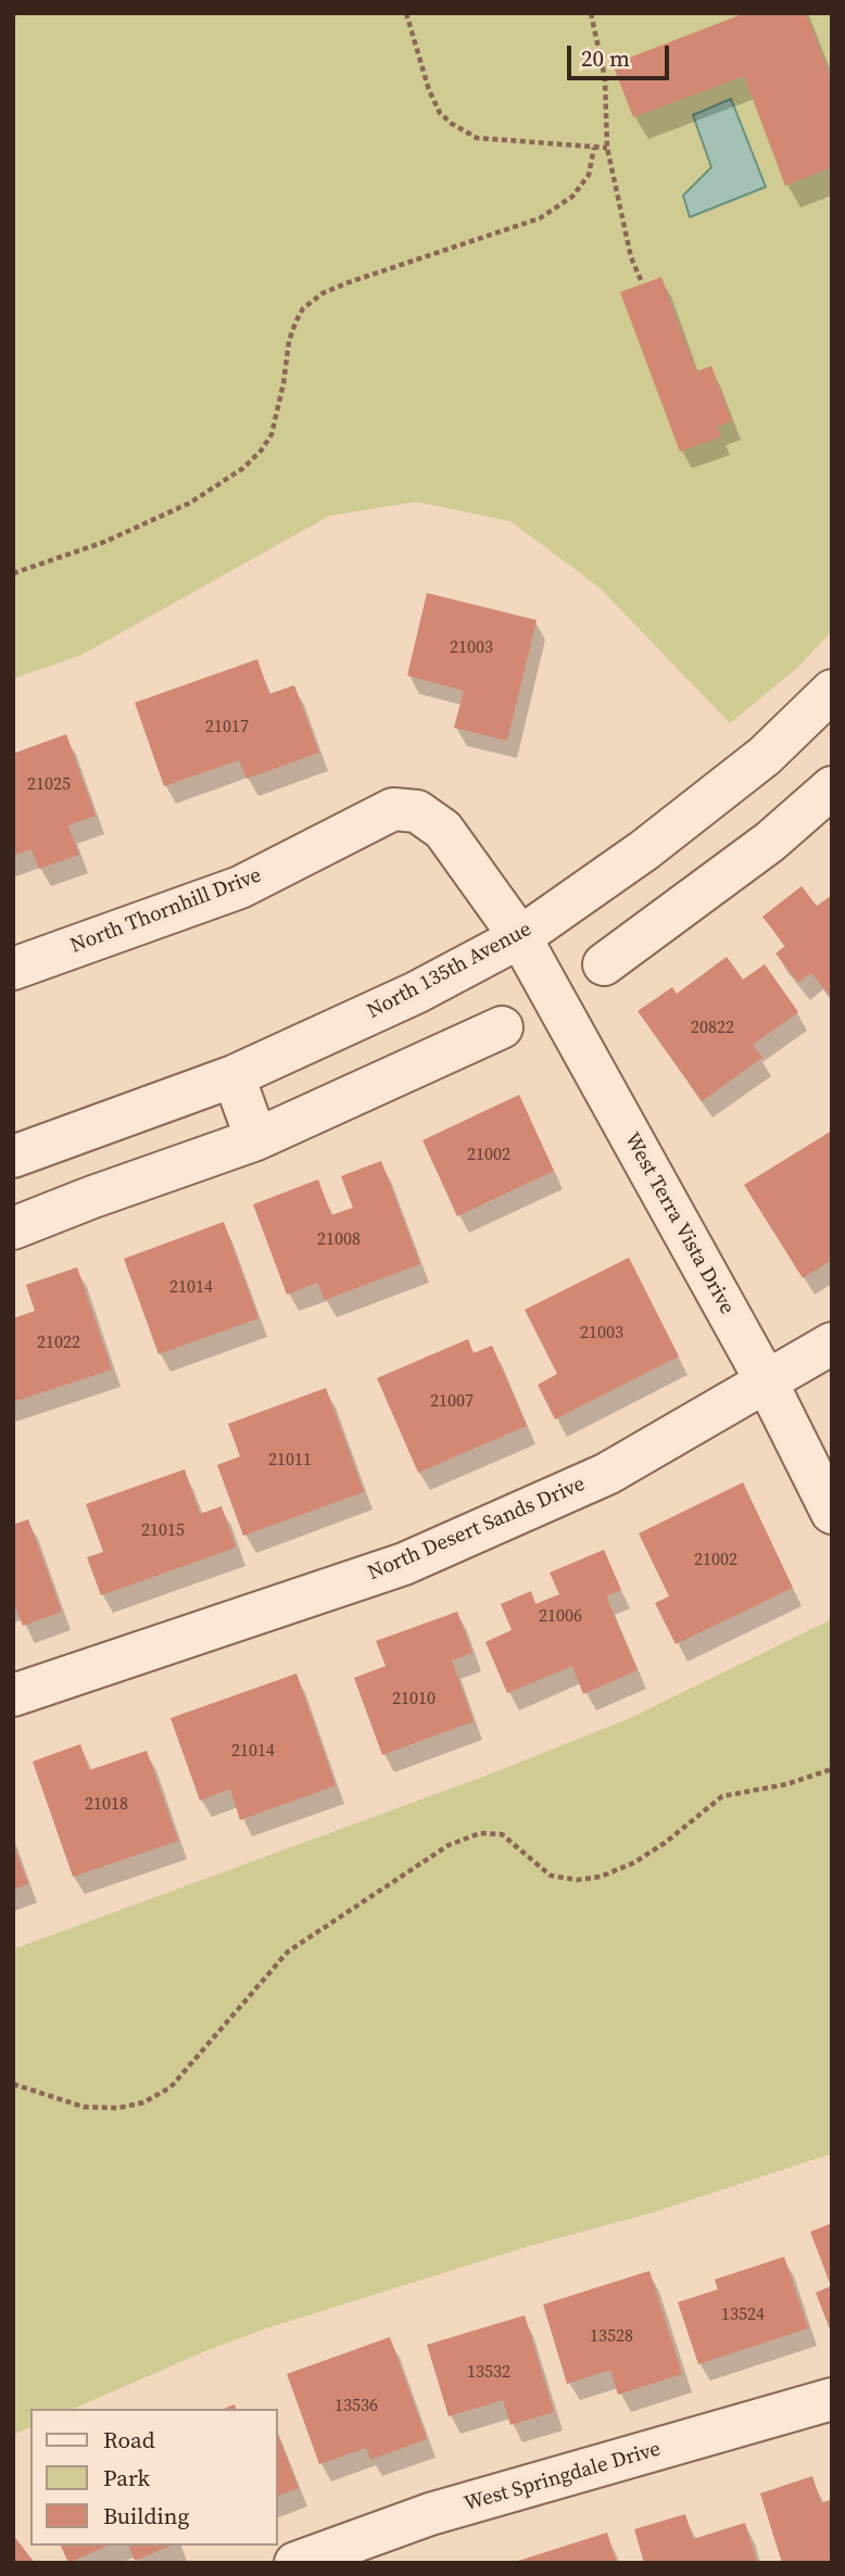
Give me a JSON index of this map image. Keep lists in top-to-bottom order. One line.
{"streets":{"street":["North Thornhill Drive","North 135th Avenue","West Terra Vista Drive","North Desert Sands Drive","West Springdale Drive"]},"crossings":[["North Thornhill Drive","North 135th Avenue"],["North Thornhill Drive","West Terra Vista Drive"],["North 135th Avenue","West Terra Vista Drive"],["West Terra Vista Drive","North Desert Sands Drive"]],"house_numbers":["21003","21017","21025","20822","21002","21008","21014","21003","21022","21007","21011","21015","21002","21006","21010","21014","21018","13524","13528","13532","13536"],"legend":["Road","Park","Building"],"scale_bar":"20 m"}
